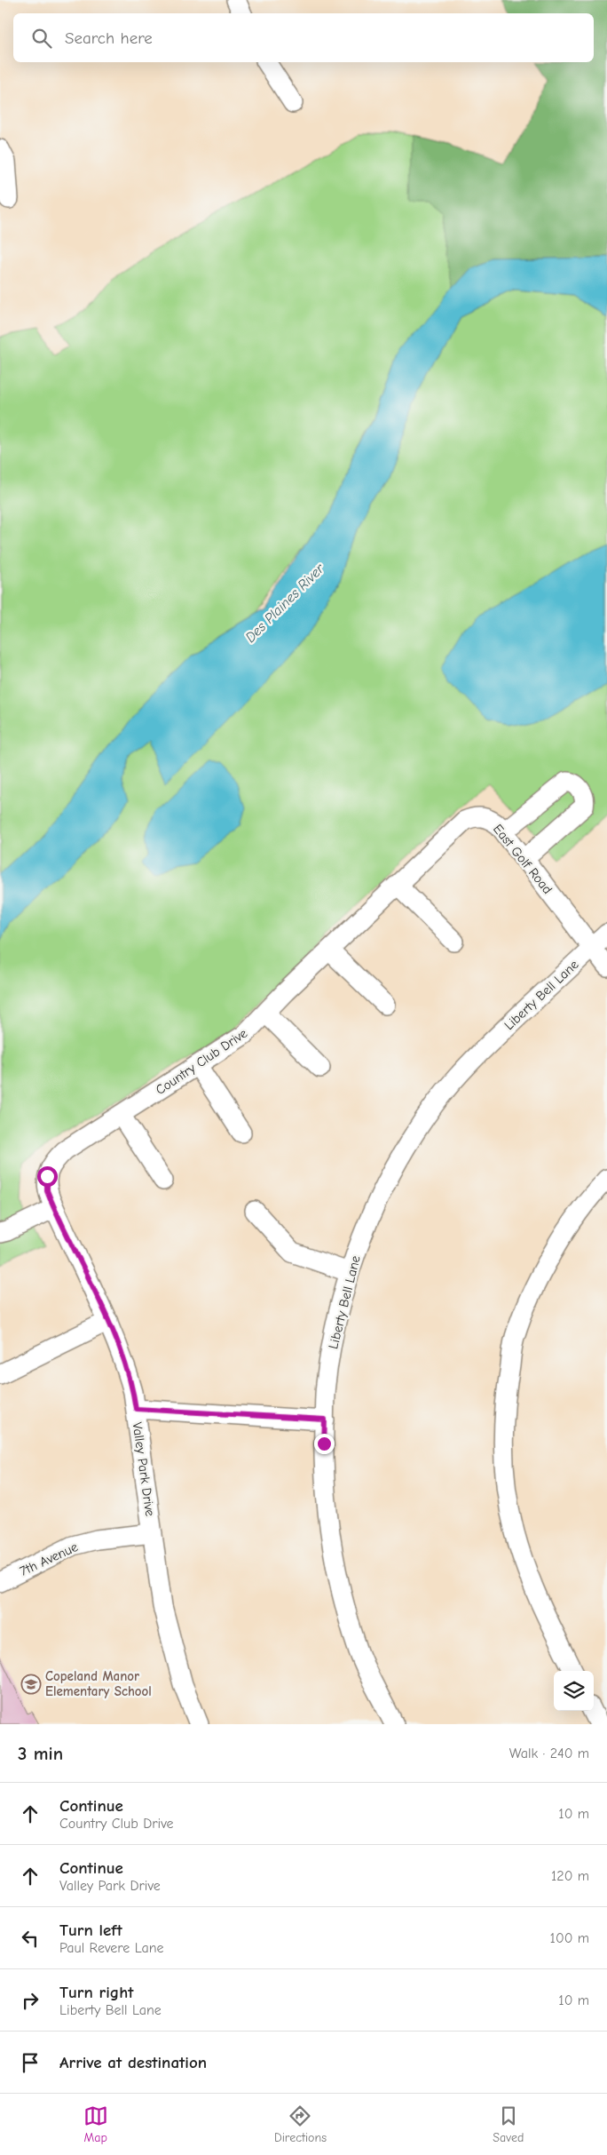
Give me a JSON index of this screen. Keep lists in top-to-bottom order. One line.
{"streets":{"street":["East Golf Road","Liberty Bell Lane","Country Club Drive","Valley Park Drive","7th Avenue"]},"crossings":[["East Golf Road","Liberty Bell Lane"],["East Golf Road","Country Club Drive"],["Country Club Drive","Valley Park Drive"],["Valley Park Drive","7th Avenue"]],"water":["Des Plaines River"],"places":{"school or university":["Copeland Manor Elementary School"]},"page":{"search":"Search here","heading":["3 min","Walk · 240 m"],"list":[["Continue","Country Club Drive","10 m"],["Continue","Valley Park Drive","120 m"],["Turn left","Paul Revere Lane","100 m"],["Turn right","Liberty Bell Lane","10 m"],"Arrive at destination"],"nav":["Map","Directions","Saved"]}}
